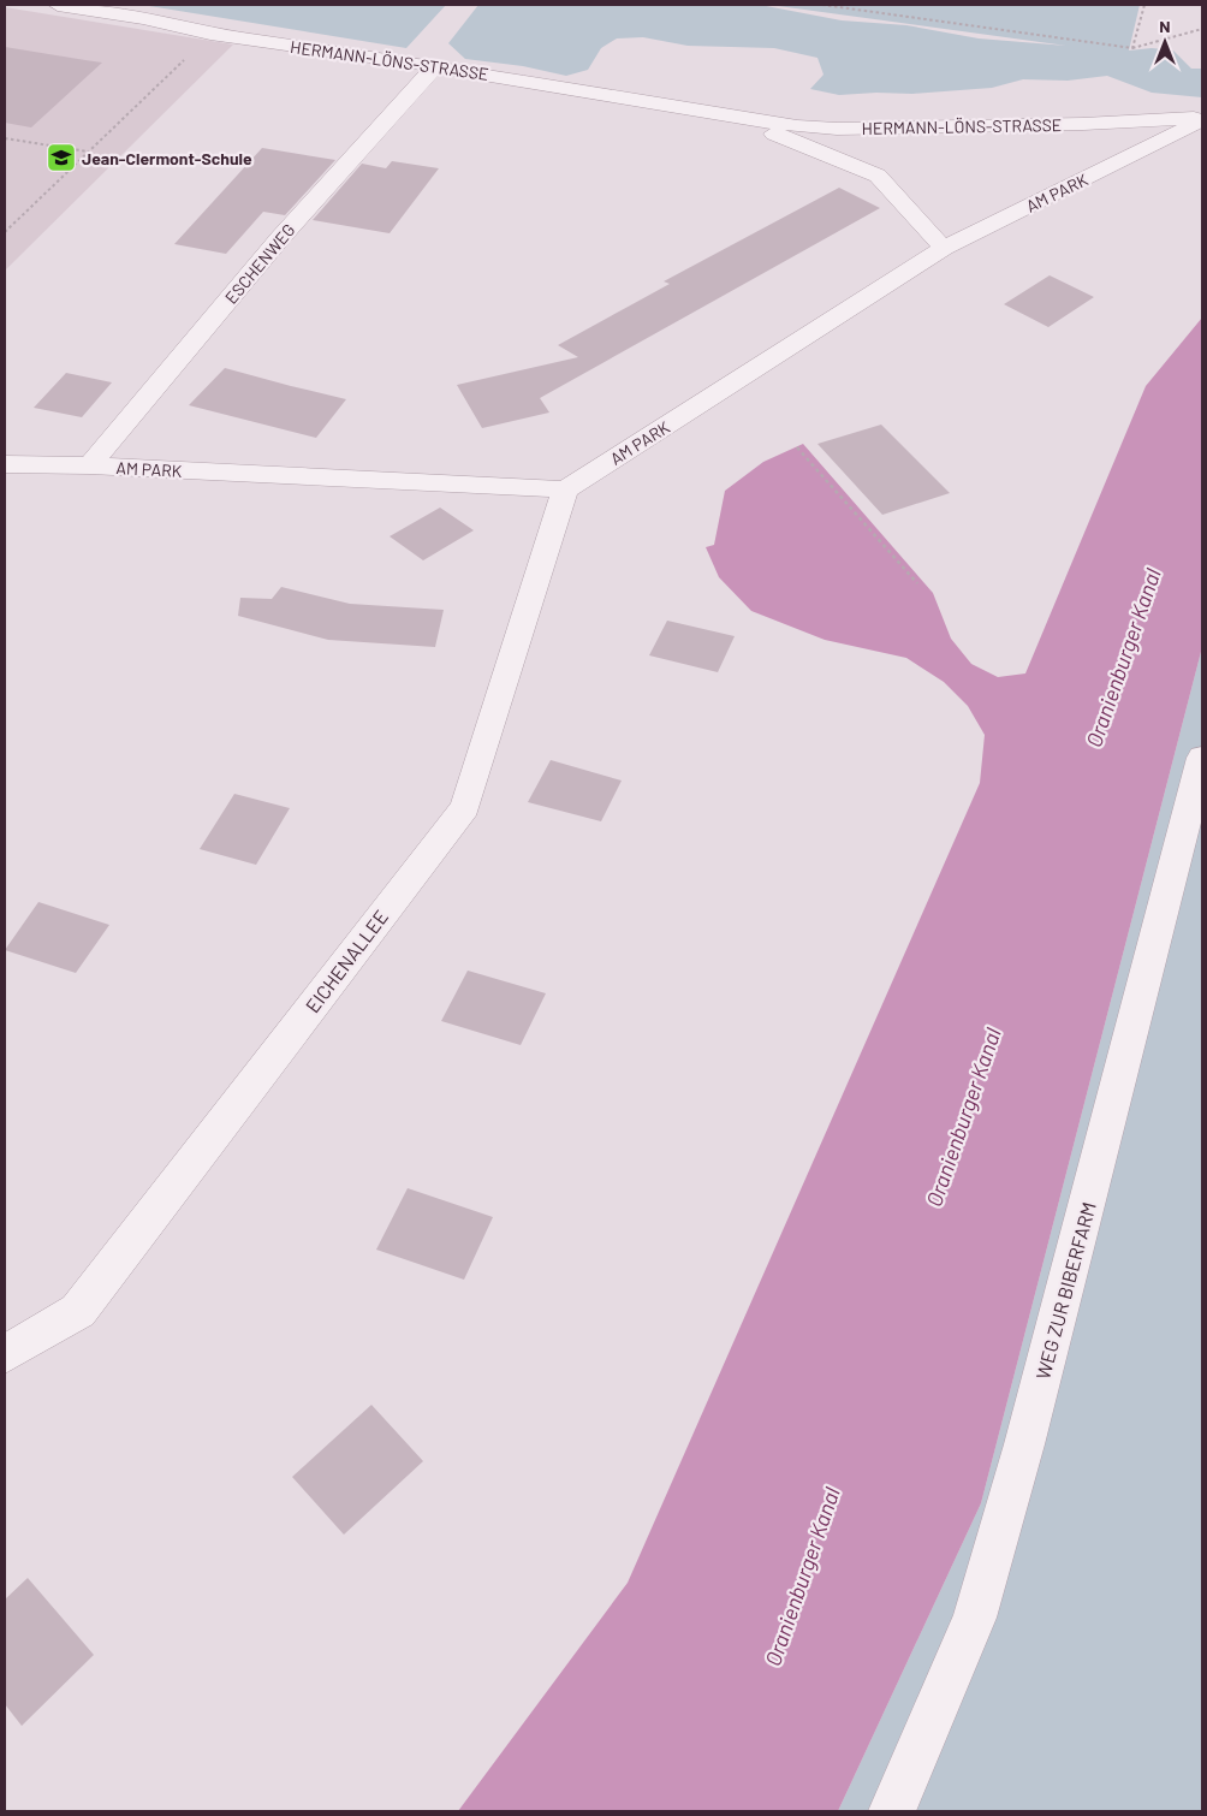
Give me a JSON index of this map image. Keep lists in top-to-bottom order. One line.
{"streets":{"street":["HERMANN-LÖNS-STRASSE","AM PARK","ESCHENWEG","EICHENALLEE","WEG ZUR BIBERFARM"]},"crossings":[["HERMANN-LÖNS-STRASSE","AM PARK"],["HERMANN-LÖNS-STRASSE","ESCHENWEG"],["AM PARK","ESCHENWEG"],["AM PARK","EICHENALLEE"]],"water":["Oranienburger Kanal"],"places":{"school or university":["Jean-Clermont-Schule"]},"north":"top"}
